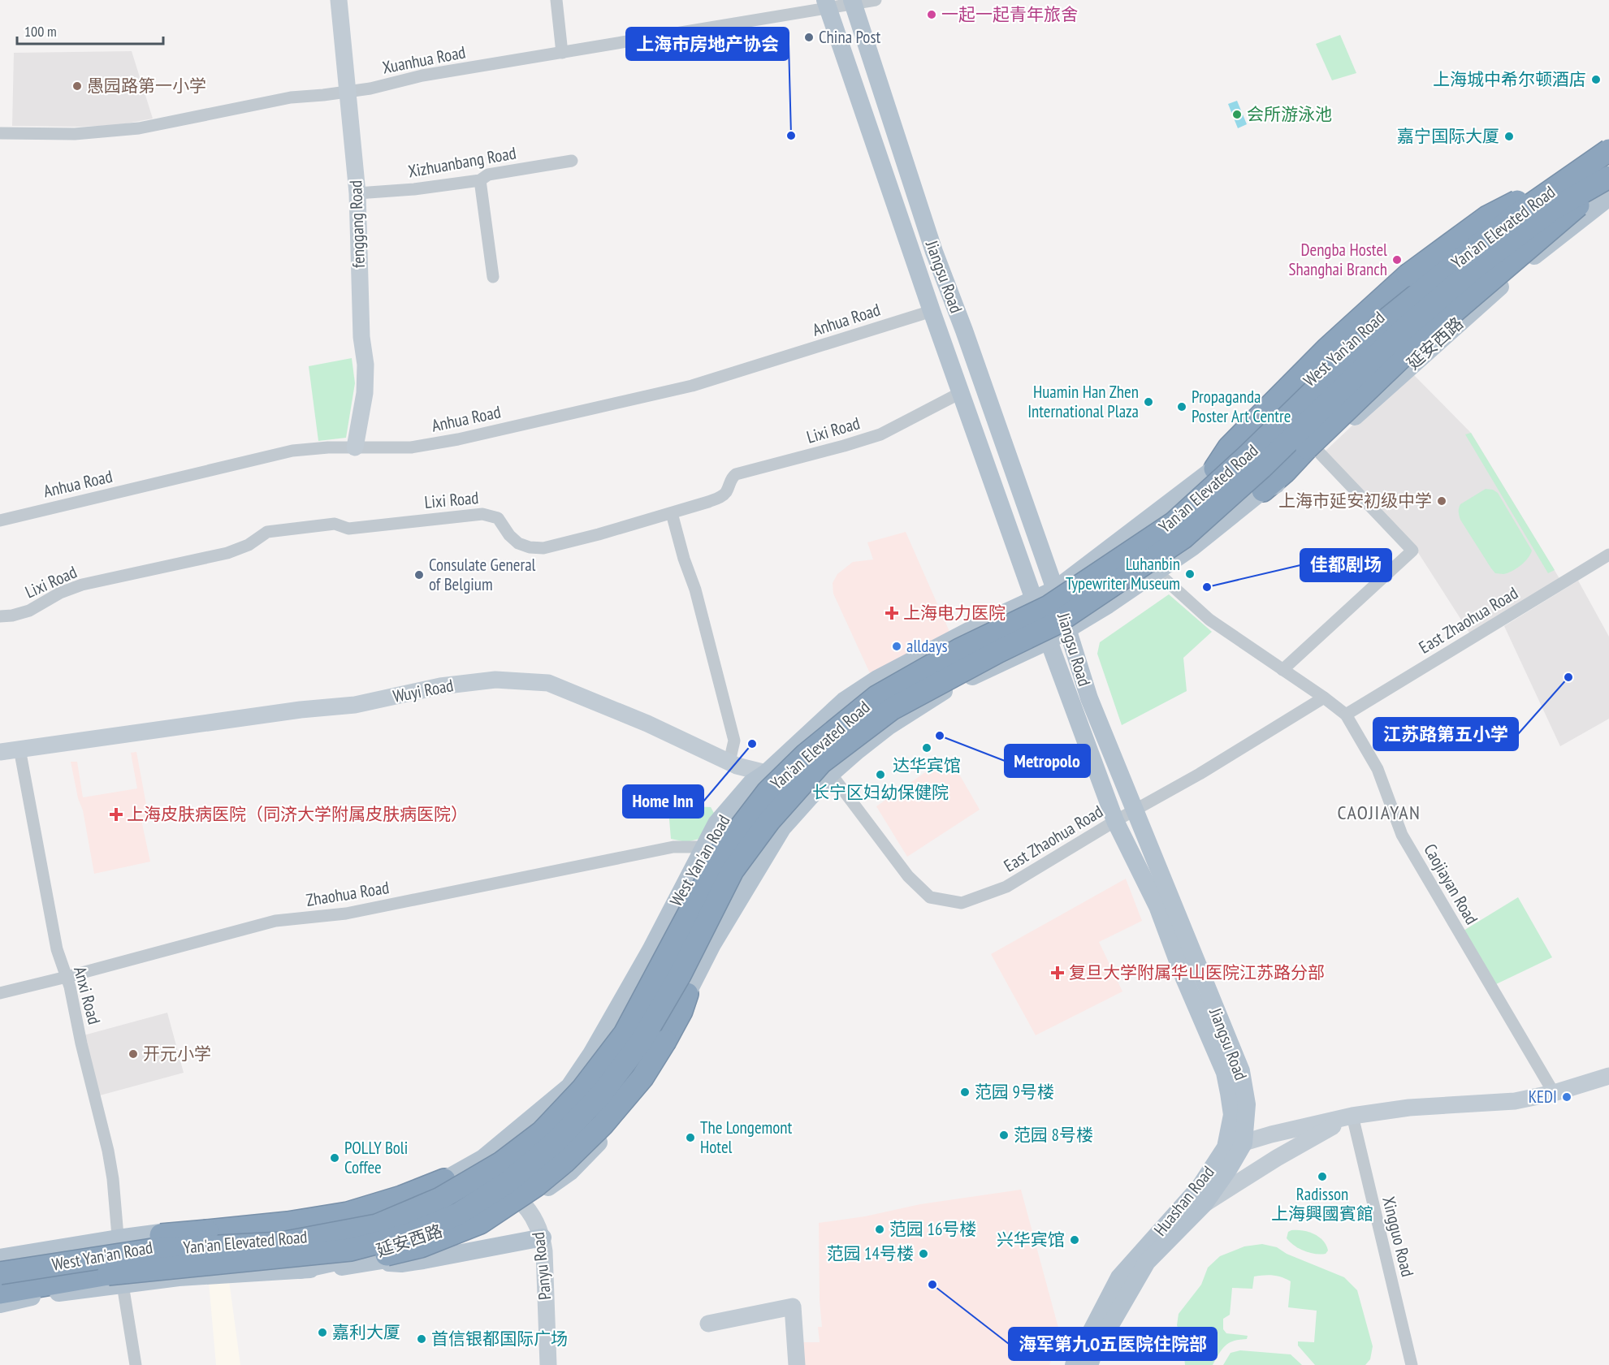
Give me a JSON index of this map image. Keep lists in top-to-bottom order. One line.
{"streets":{"highway":["Yan'an Elevated Road"],"main road":["Jiangsu Road","延安西路","West Yan'an Road","Huashan Road"],"street":["Xuanhua Road","Xizhuanbang Road","fenggang Road","Anhua Road","Lixi Road","East Zhaohua Road","Wuyi Road","Caojiayan Road","Zhaohua Road","Anxi Road","Xingguo Road","Panyu Road"]},"crossings":[["Xuanhua Road","fenggang Road"],["Xuanhua Road","Jiangsu Road"],["Xizhuanbang Road","fenggang Road"],["fenggang Road","Anhua Road"],["Yan'an Elevated Road","延安西路"],["Yan'an Elevated Road","West Yan'an Road"],["Jiangsu Road","Anhua Road"],["Jiangsu Road","West Yan'an Road"],["Jiangsu Road","Lixi Road"],["Jiangsu Road","East Zhaohua Road"],["Jiangsu Road","Huashan Road"],["延安西路","West Yan'an Road"],["延安西路","Panyu Road"],["West Yan'an Road","East Zhaohua Road"],["West Yan'an Road","Wuyi Road"],["West Yan'an Road","Caojiayan Road"],["West Yan'an Road","Zhaohua Road"],["West Yan'an Road","Anxi Road"],["West Yan'an Road","Panyu Road"],["East Zhaohua Road","Wuyi Road"],["East Zhaohua Road","Caojiayan Road"],["Wuyi Road","Anxi Road"],["Caojiayan Road","Huashan Road"],["Zhaohua Road","Anxi Road"],["Huashan Road","Xingguo Road"]],"districts":["CAOJIAYAN"],"places":{"other":["一起一起青年旅舍","China Post","上海城中希尔顿酒店","愚园路第一小学","会所游泳池","上海市房地产协会","嘉宁国际大厦","Dengba Hostel Shanghai Branch","Huamin Han Zhen International Plaza","Propaganda Poster Art Centre","上海市延安初级中学","Luhanbin Typewriter Museum","Consulate General of Belgium","佳都剧场","alldays","江苏路第五小学","Metropolo","Home Inn","达华宾馆","长宁区妇幼保健院","开元小学","范园 9号楼","KEDI","范园 8号楼","The Longemont Hotel","POLLY Boli Coffee","Radisson 上海興國賓館","范园 16号楼","兴华宾馆","范园 14号楼","海军第九O五医院住院部","嘉利大厦","首信银都国际广场"],"health":["上海电力医院","上海皮肤病医院（同济大学附属皮肤病医院）","复旦大学附属华山医院江苏路分部"]},"scale_bar":"100 m"}
